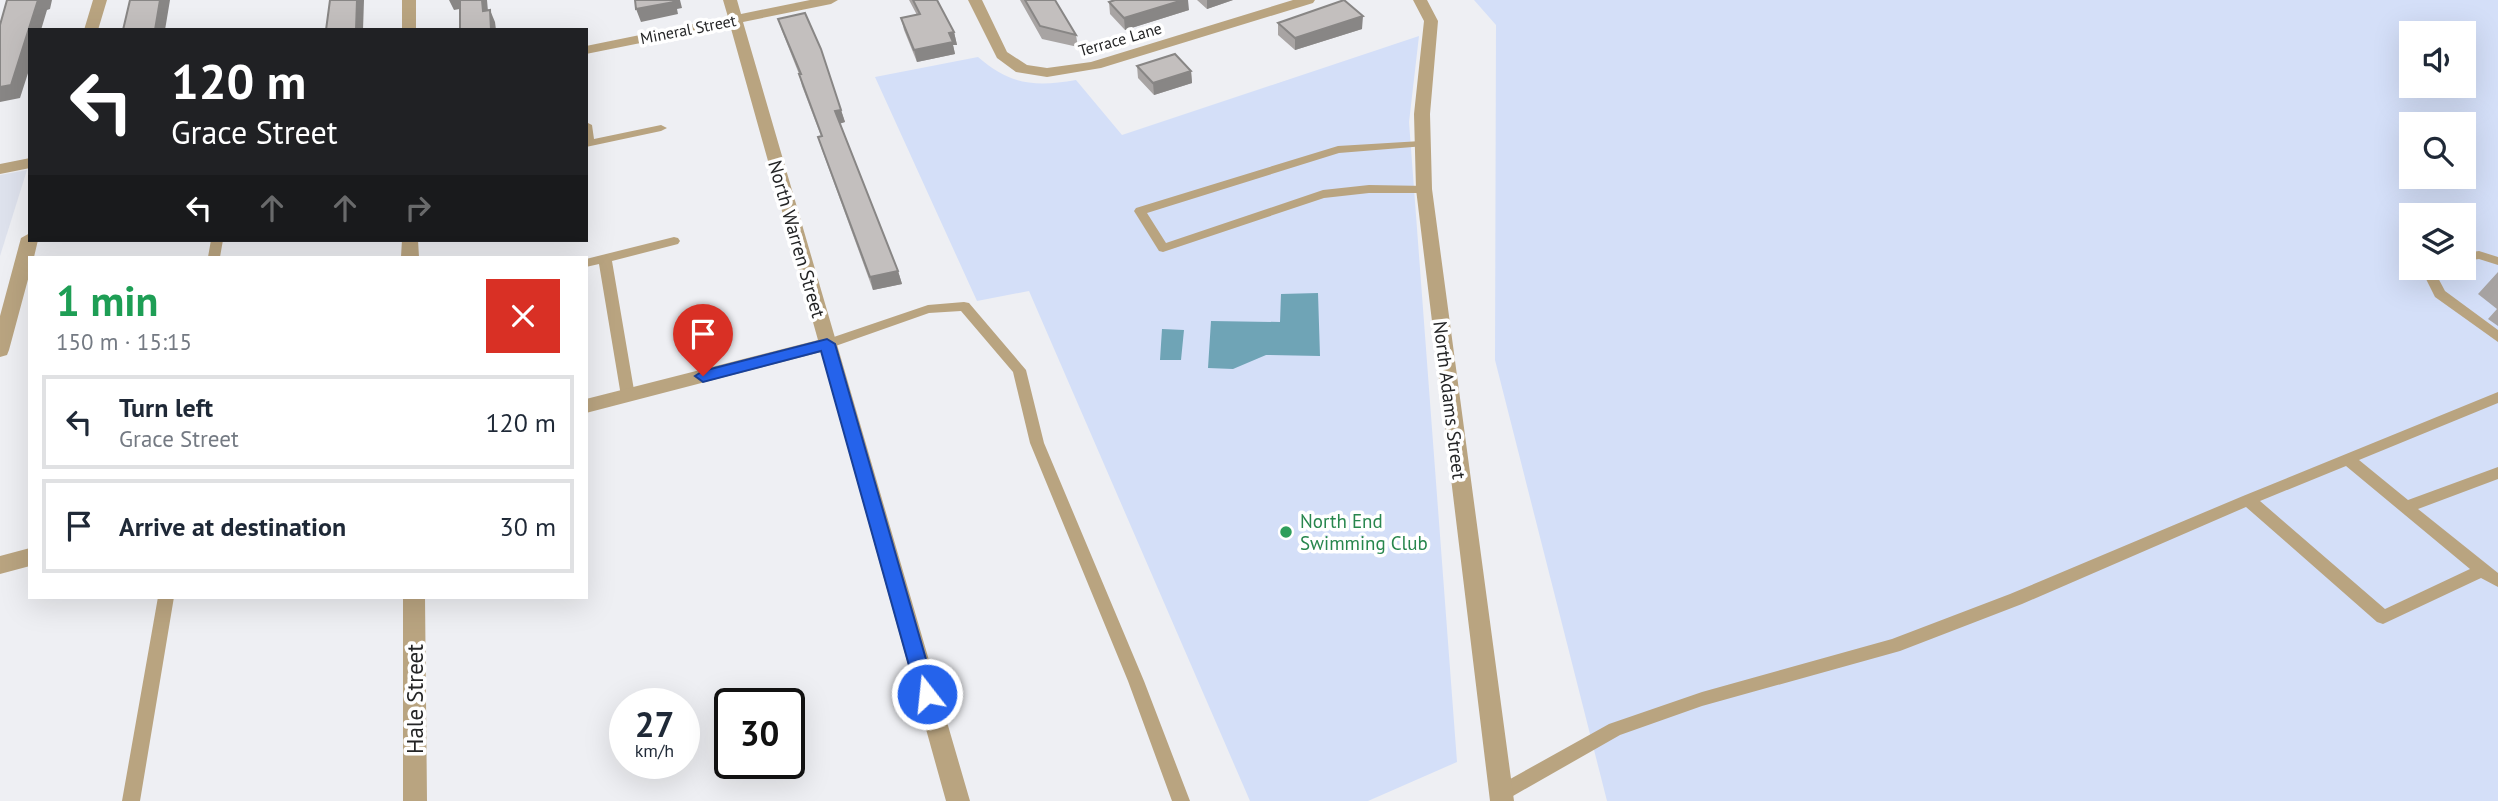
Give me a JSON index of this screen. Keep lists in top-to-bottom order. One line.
{"streets":{"street":["Mineral Street","Terrace Lane","North Warren Street","North Adams Street","Hale Street"]},"crossings":[["Mineral Street","North Warren Street"]],"places":["North End Swimming Club"],"page":{"turn":["120 m","Grace Street"],"heading":["1 min","150 m · 15:15"],"list":[{"name":"Turn left","note":"Grace Street","value":"120 m"},{"name":"Arrive at destination","value":"30 m"}],"speed":"27 km/h","limit":"30"}}
